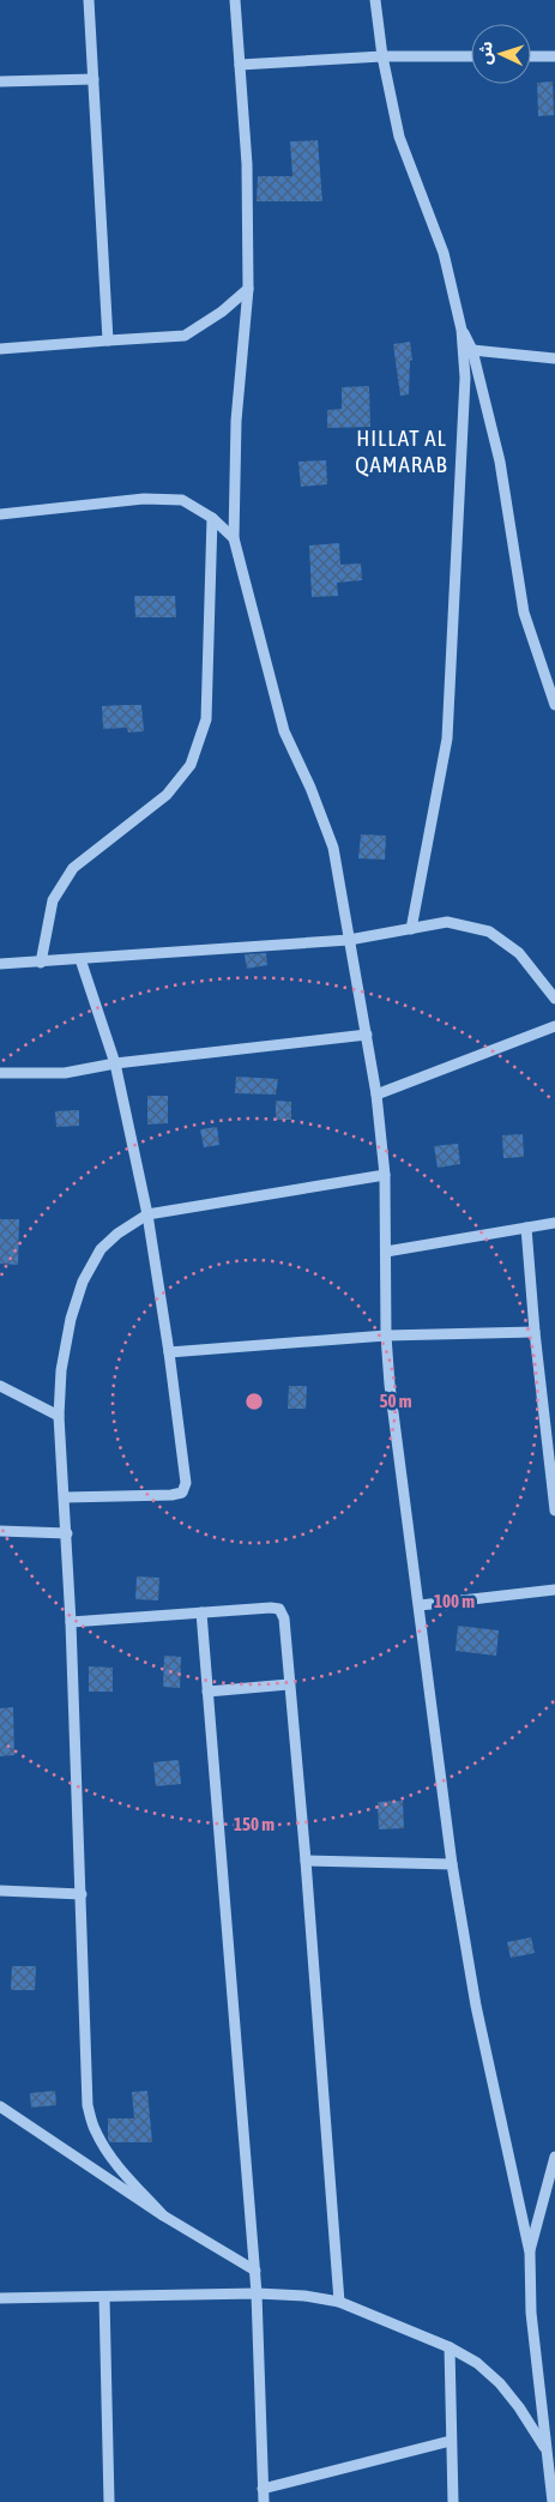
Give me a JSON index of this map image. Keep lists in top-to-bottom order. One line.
{"districts":["HILLAT AL QAMARAB"],"north":"left","rings":["50 m","100 m","150 m"]}
